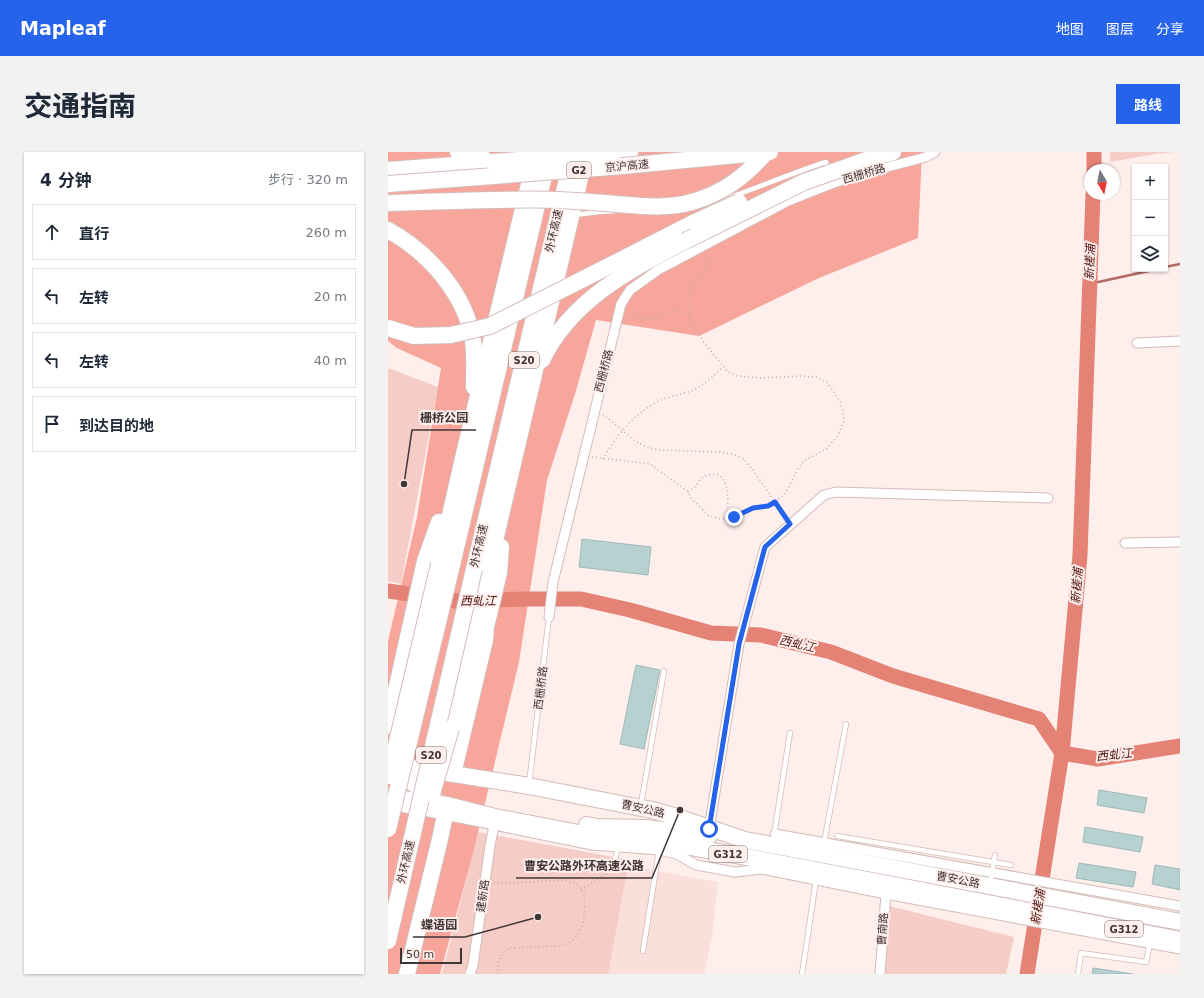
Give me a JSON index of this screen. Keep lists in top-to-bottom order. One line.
{"streets":{"highway":["京沪高速","G2","外环高速","S20","曹安公路","G312"],"street":["西栅桥路","建新路","曹南路"]},"crossings":[["西栅桥路","曹安公路"],["曹安公路","G312"],["曹安公路","建新路"],["曹安公路","曹南路"]],"water":["新槎浦","西虬江"],"places":["栅桥公园","曹安公路外环高速公路","蝶语园"],"scale_bar":"50 m","north":"bottom","page":{"header":"Mapleaf","nav":["地图","图层","分享"],"title":"交通指南","buttons":"路线","heading":["4 分钟","步行 · 320 m"],"map_buttons":["+","−"],"list":[["直行","260 m"],["左转","20 m"],["左转","40 m"],"到达目的地"],"scale":"50 m"}}
